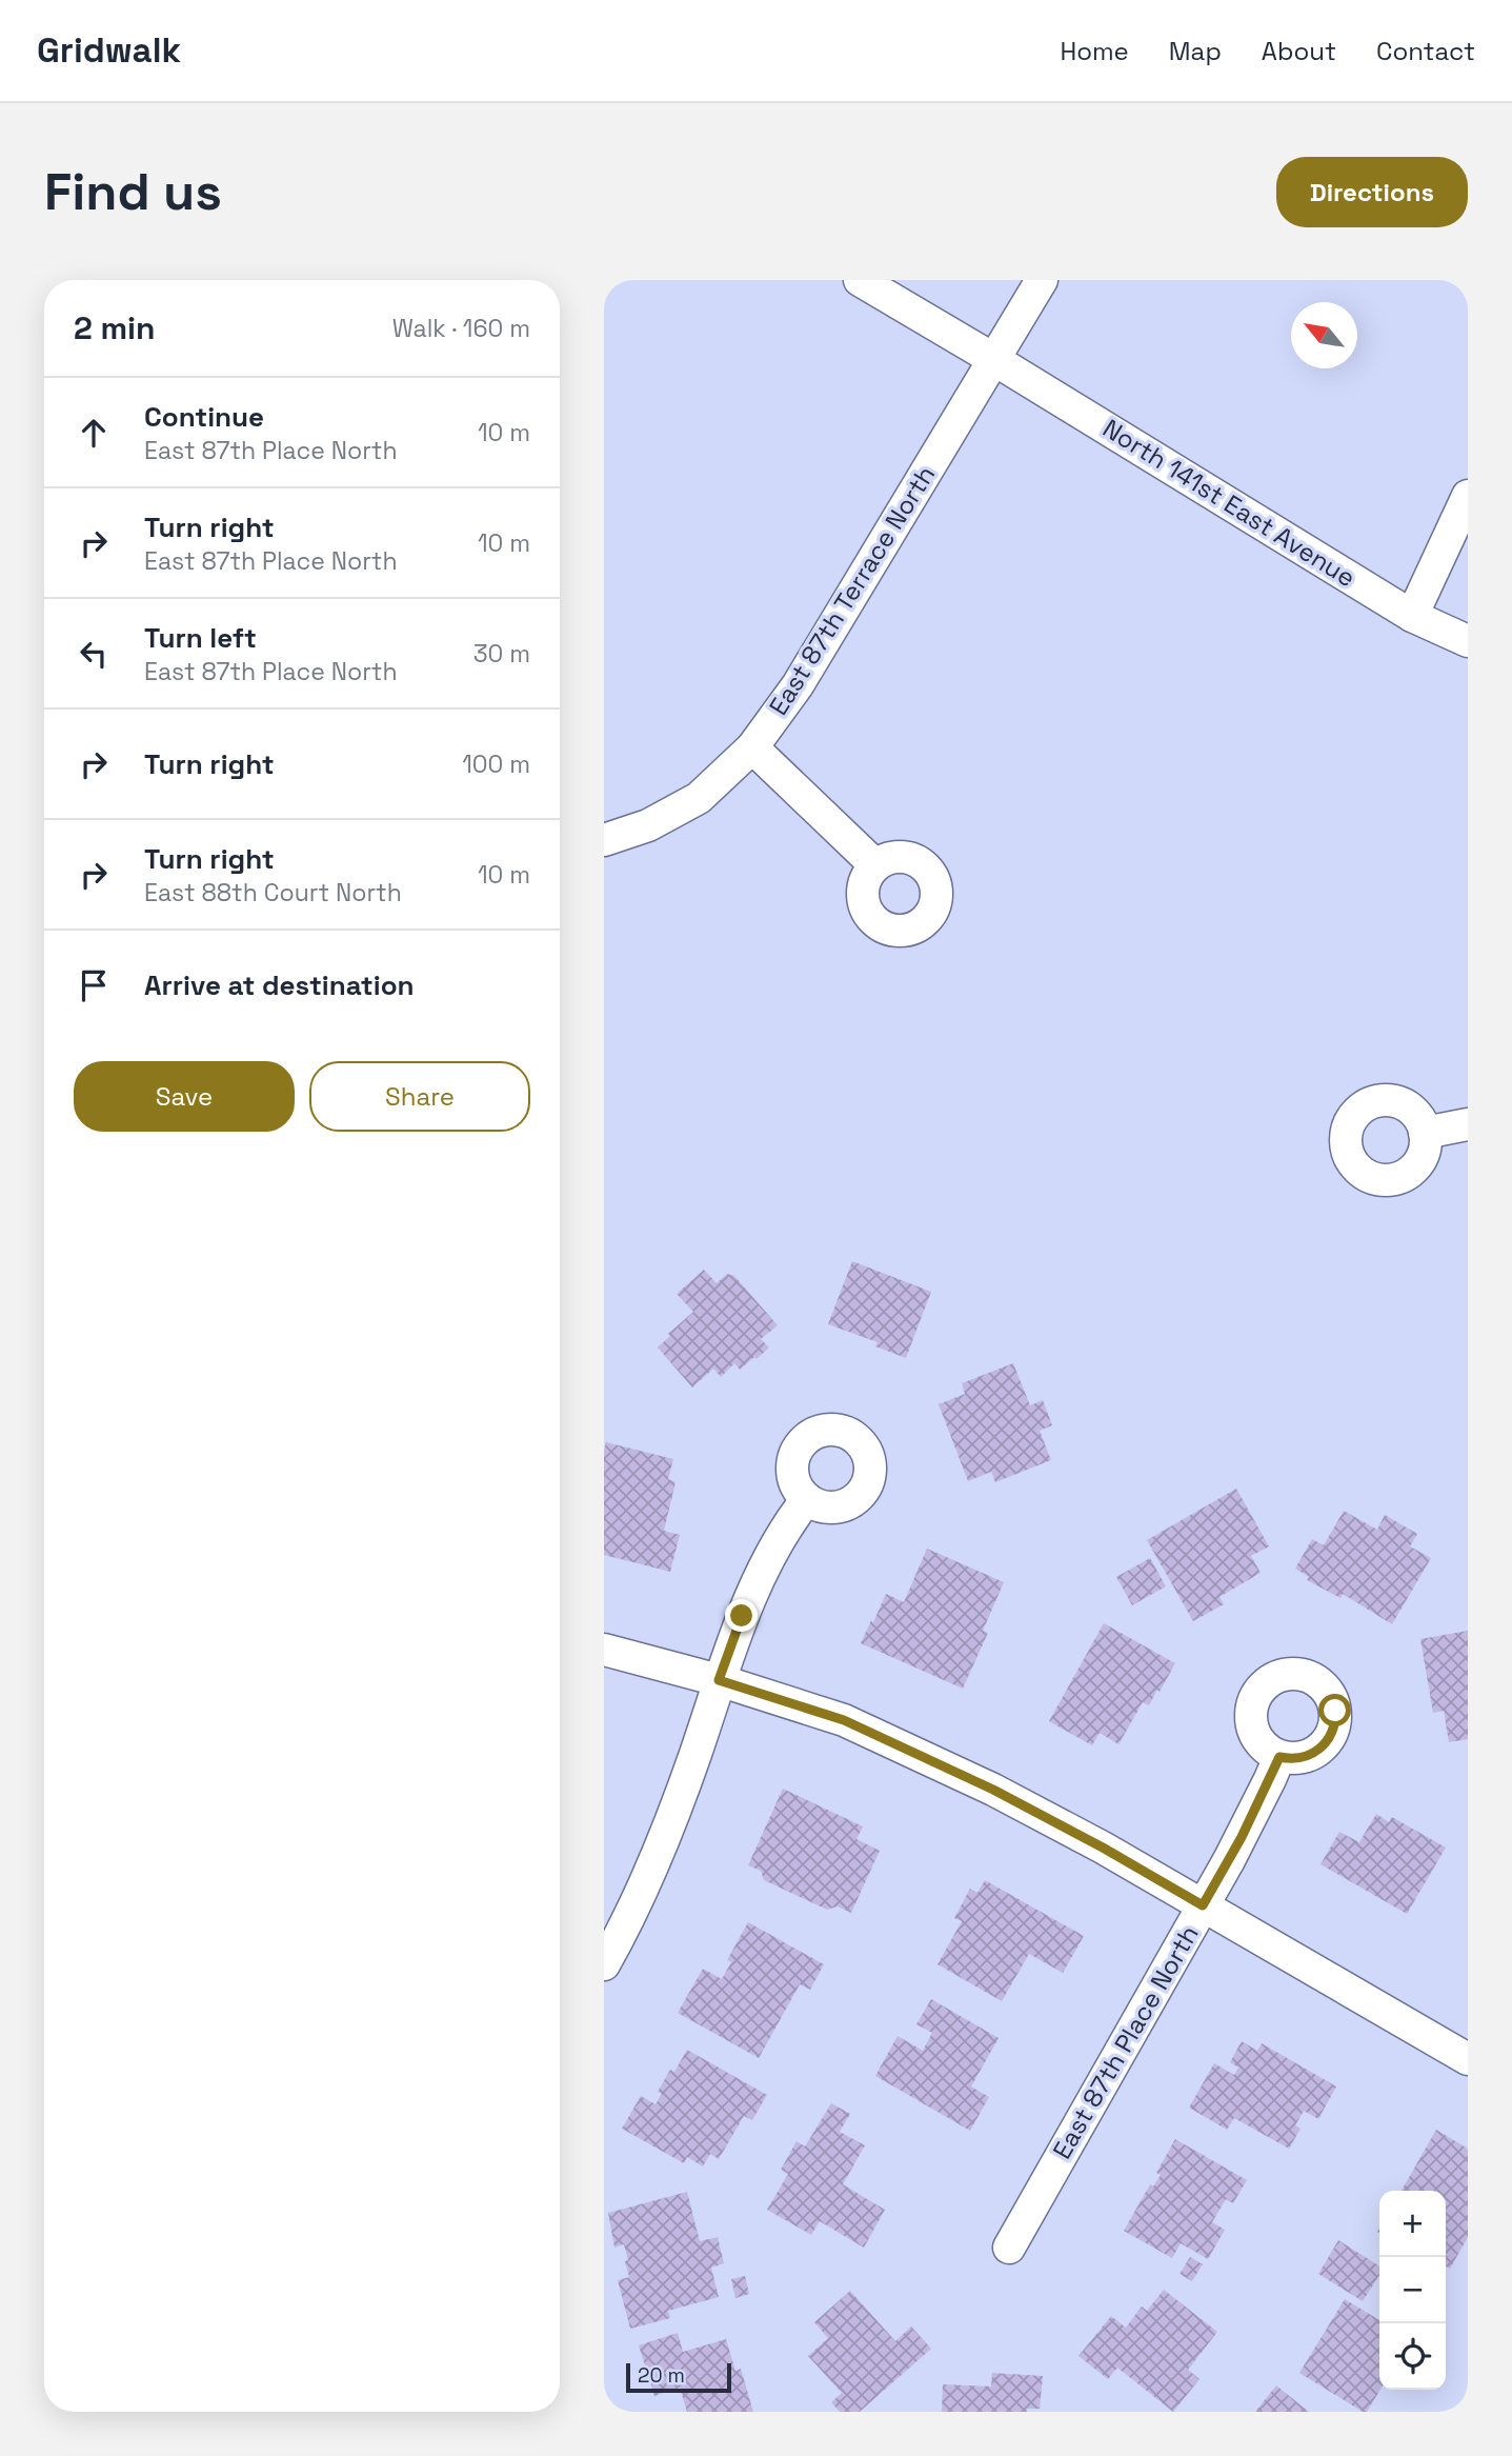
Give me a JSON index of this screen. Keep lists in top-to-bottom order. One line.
{"streets":{"street":["North 141st East Avenue","East 87th Terrace North","East 87th Place North"]},"crossings":[["North 141st East Avenue","East 87th Terrace North"]],"scale_bar":"20 m","north":"top left","page":{"header":"Gridwalk","nav":["Home","Map","About","Contact"],"buttons":["Directions",["Save","Share"]],"title":"Find us","heading":["2 min","Walk · 160 m"],"list":[["Continue","East 87th Place North","10 m"],["Turn right","East 87th Place North","10 m"],["Turn left","East 87th Place North","30 m"],["Turn right","100 m"],["Turn right","East 88th Court North","10 m"],"Arrive at destination"],"map_buttons":["+","−"],"scale":"20 m"}}
